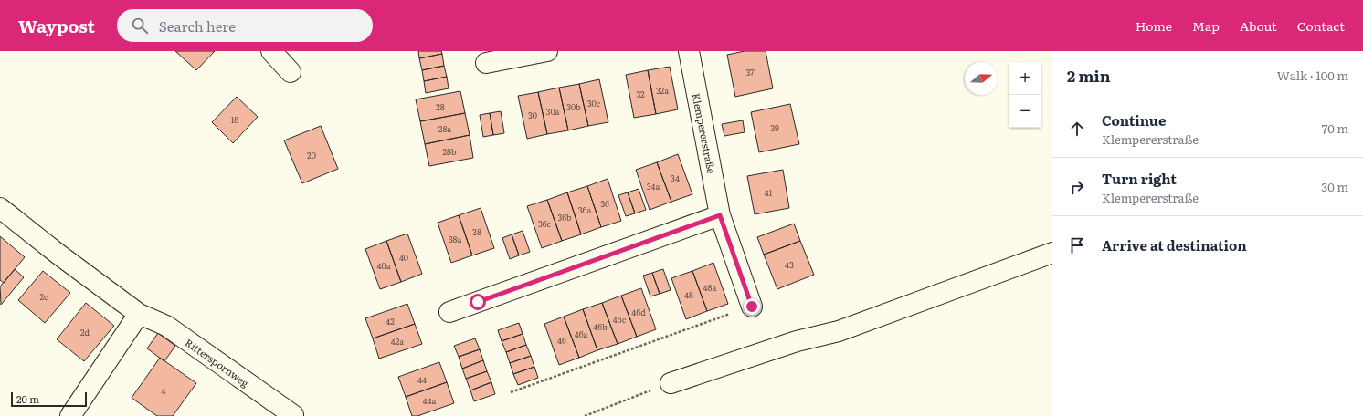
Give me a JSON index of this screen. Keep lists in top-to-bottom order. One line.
{"streets":{"street":["Klempererstraße","Ritterspornweg"]},"house_numbers":["37","32a","32","30c","28","30b","30a","30","18","39","28a","28b","20","34","34a","41","36","36a","36b","36c","38","38a","40","43","40a","48a","48","2c","46d","46c","42","46b","2d","46a","46","42a","44","4","44a"],"scale_bar":"20 m","north":"right","page":{"header":"Waypost","search":"Search here","nav":["Home","Map","About","Contact"],"heading":["2 min","Walk · 100 m"],"map_buttons":["+","−"],"list":[["Continue","Klempererstraße","70 m"],["Turn right","Klempererstraße","30 m"],"Arrive at destination"],"scale":"20 m"}}
